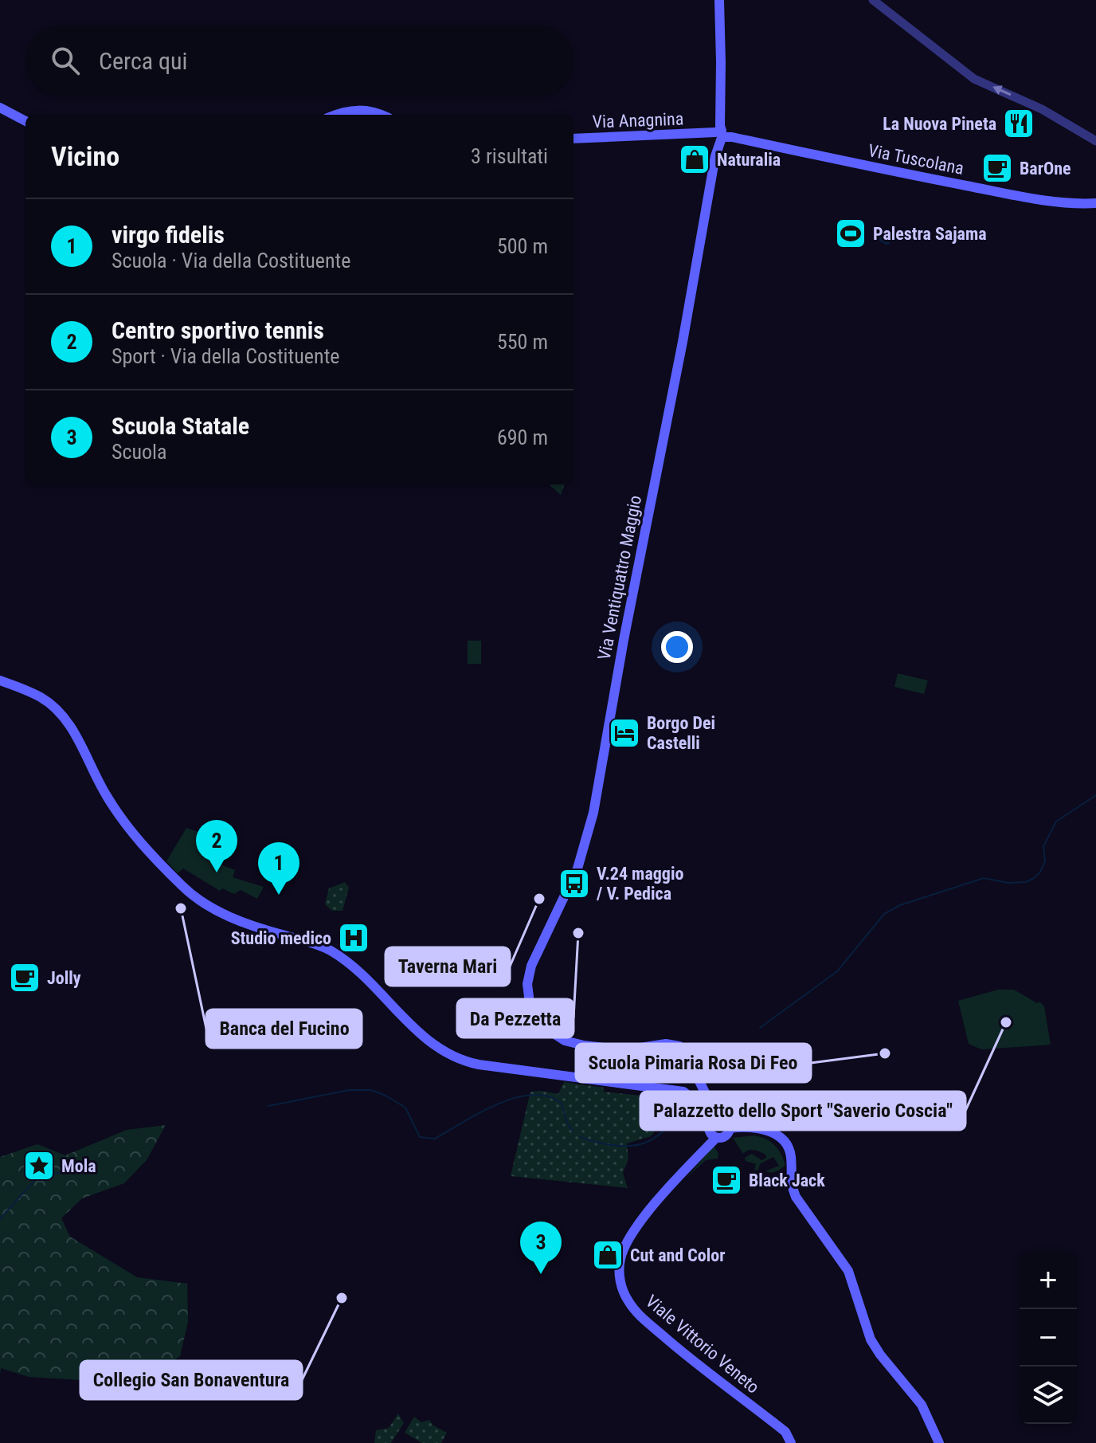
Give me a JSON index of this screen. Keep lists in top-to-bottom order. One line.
{"streets":{"main road":["Via Anagnina","Via Tuscolana","Via Ventiquattro Maggio","Viale Vittorio Veneto"]},"crossings":[["Via Anagnina","Via Tuscolana"],["Via Anagnina","Via Ventiquattro Maggio"],["Via Tuscolana","Via Ventiquattro Maggio"],["Via Ventiquattro Maggio","Viale Vittorio Veneto"]],"places":{"restaurant":["La Nuova Pineta"],"shop":["Naturalia","Cut and Color"],"cafe":["BarOne","Jolly","Black Jack"],"sports":["Palestra Sajama"],"hotel":["Borgo Dei Castelli"],"bus stop":["V.24 maggio / V. Pedica"],"other":["Taverna Mari","Banca del Fucino","Da Pezzetta","Palazzetto dello Sport \"Saverio Coscia\"","Scuola Pimaria Rosa Di Feo","Collegio San Bonaventura"],"hospital":["Studio medico"],"place":["Mola"]},"page":{"search":"Cerca qui","heading":["Vicino","3 risultati"],"list":[{"mark":"1","name":"virgo fidelis","note":"Scuola · Via della Costituente","value":"500 m"},{"mark":"2","name":"Centro sportivo tennis","note":"Sport · Via della Costituente","value":"550 m"},{"mark":"3","name":"Scuola Statale","note":"Scuola","value":"690 m"}],"pins":["2","1","3"],"map_buttons":["+","−"]}}
